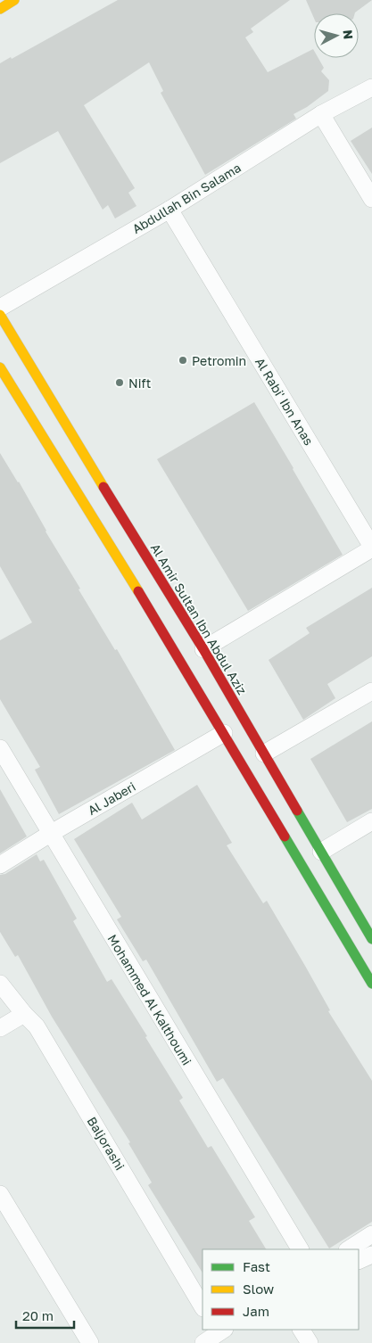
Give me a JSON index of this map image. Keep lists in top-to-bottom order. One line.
{"streets":{"street":["Abdullah Bin Salama","Al Rabi' Ibn Anas","Al Amir Sultan Ibn Abdul Aziz","Al Jaberi","Mohammed Al Kalthoumi","Baljorashi"]},"crossings":[["Abdullah Bin Salama","Al Rabi' Ibn Anas"],["Al Jaberi","Mohammed Al Kalthoumi"]],"places":["Petromin","Nift"],"legend":["Fast","Slow","Jam"],"scale_bar":"20 m","north":"right"}
